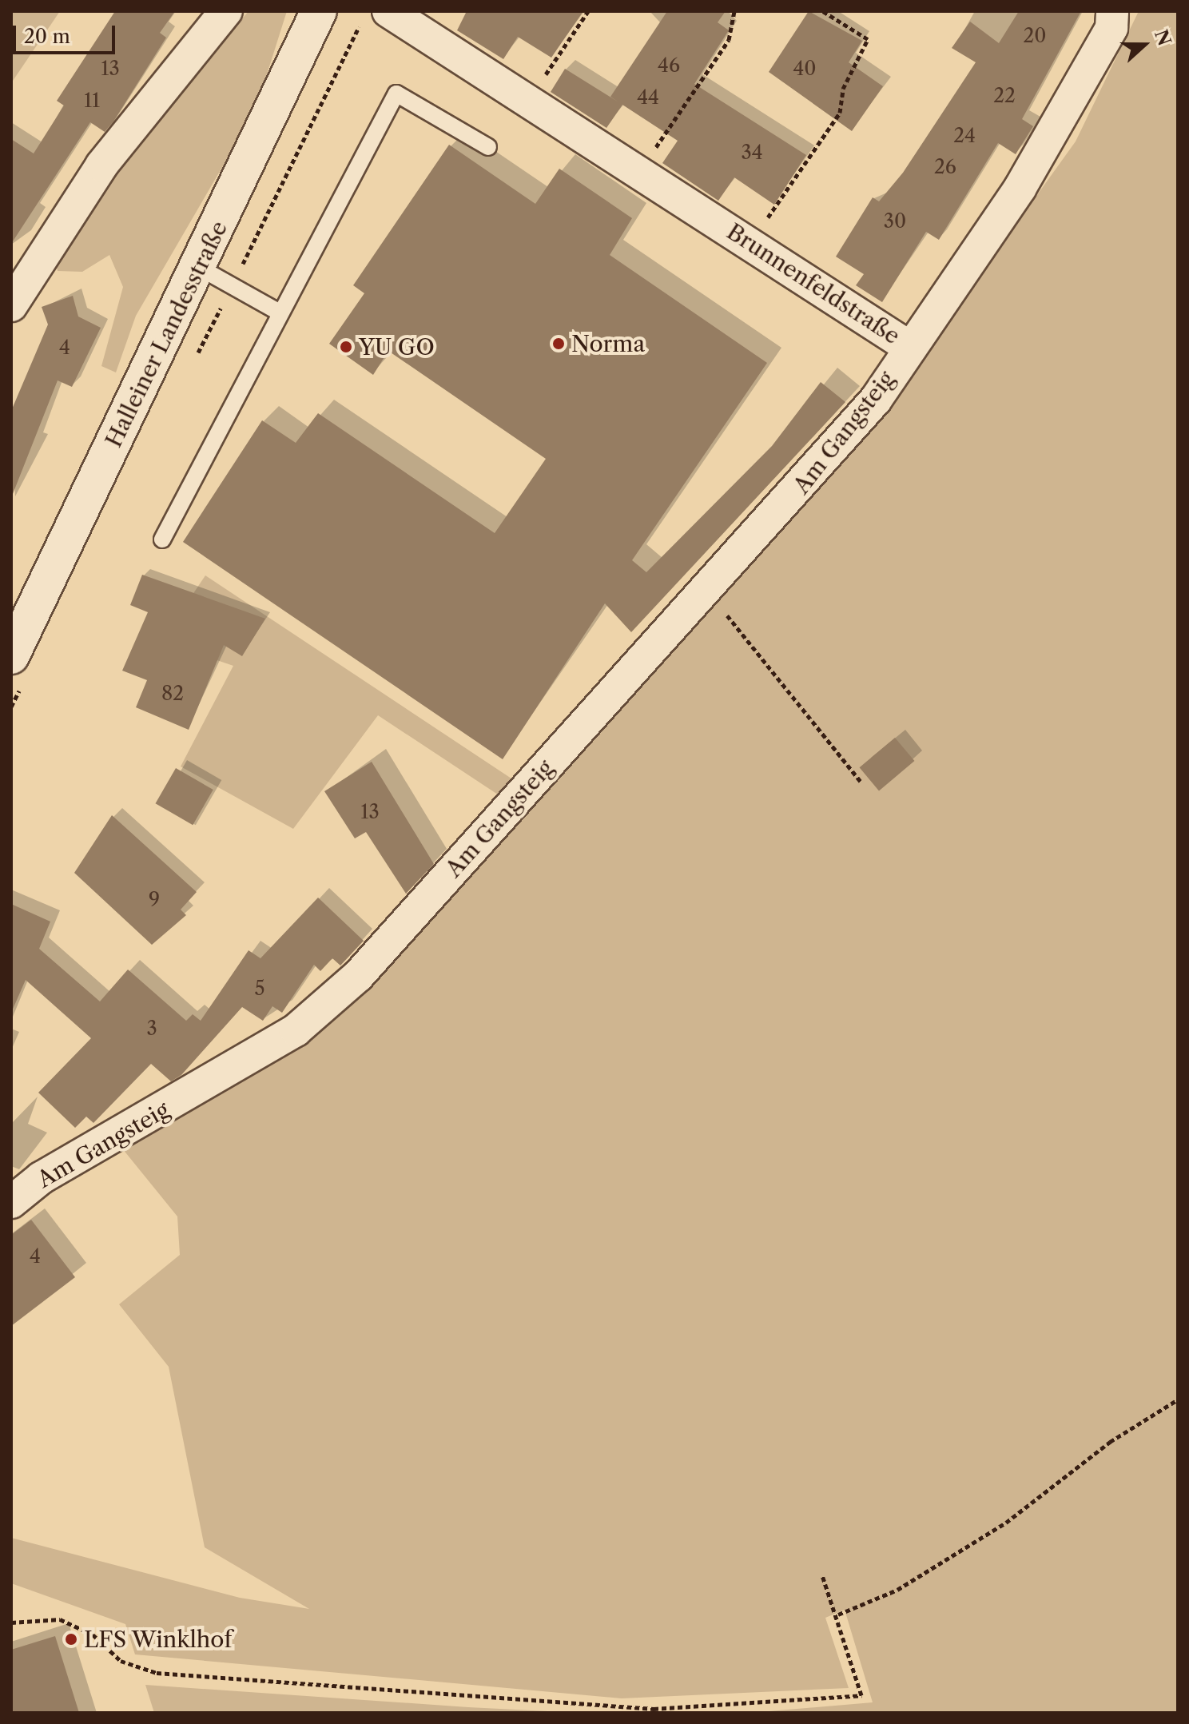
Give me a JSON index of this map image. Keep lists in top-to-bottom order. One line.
{"streets":{"main road":["Halleiner Landesstraße"],"street":["Brunnenfeldstraße","Am Gangsteig"]},"crossings":[["Brunnenfeldstraße","Am Gangsteig"]],"places":["Norma","YU GO","LFS Winklhof"],"house_numbers":["20","46","13","40","22","44","11","24","34","26","30","4","82","13","9","5","3","4"],"scale_bar":"20 m","north":"right"}
